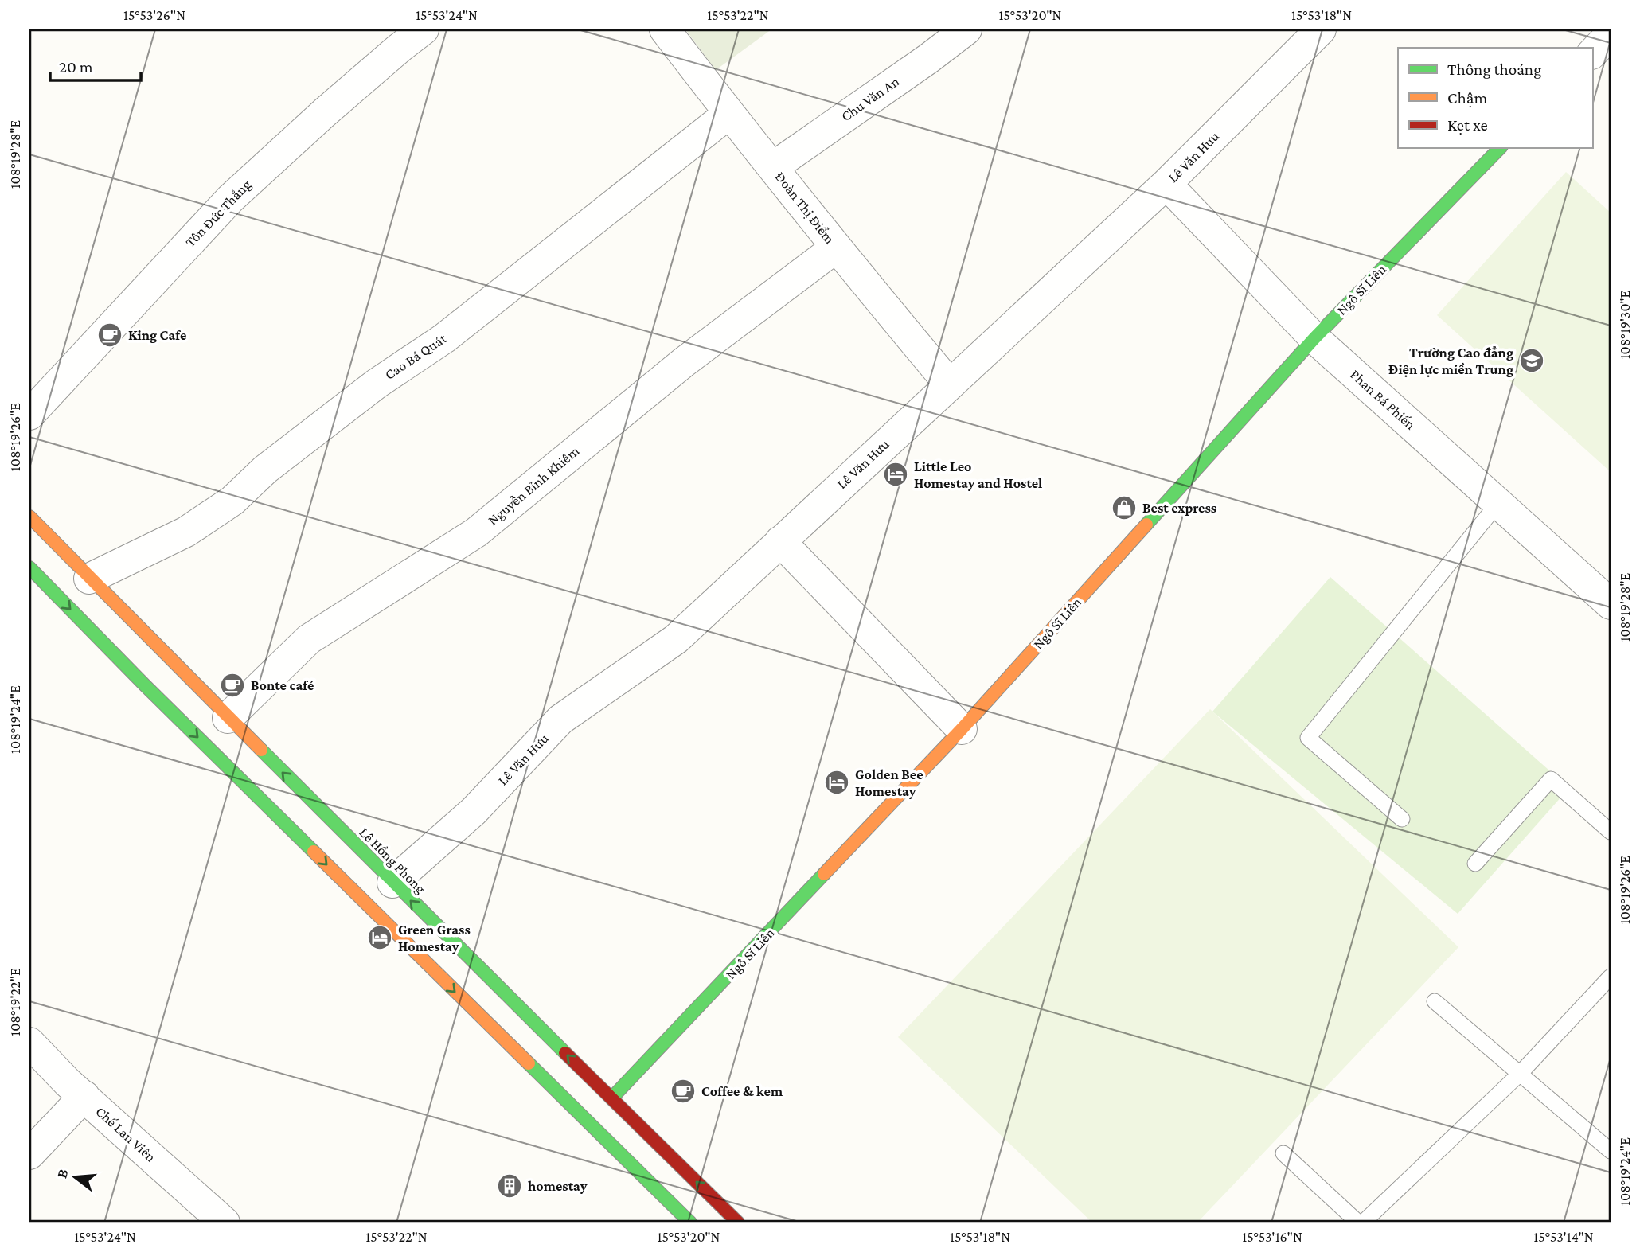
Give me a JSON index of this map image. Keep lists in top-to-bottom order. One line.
{"streets":{"street":["Chu Văn An","Lê Văn Hưu","Đoàn Thị Điểm","Tôn Đức Thắng","Ngô Sĩ Liên","Cao Bá Quát","Phan Bá Phiến","Nguyễn Bỉnh Khiêm","Lê Hồng Phong","Chế Lan Viên"]},"crossings":[["Chu Văn An","Đoàn Thị Điểm"],["Lê Văn Hưu","Đoàn Thị Điểm"],["Lê Văn Hưu","Phan Bá Phiến"],["Lê Văn Hưu","Lê Hồng Phong"],["Đoàn Thị Điểm","Cao Bá Quát"],["Đoàn Thị Điểm","Nguyễn Bỉnh Khiêm"],["Ngô Sĩ Liên","Phan Bá Phiến"],["Ngô Sĩ Liên","Lê Hồng Phong"],["Cao Bá Quát","Lê Hồng Phong"],["Nguyễn Bỉnh Khiêm","Lê Hồng Phong"]],"places":{"cafe":["King Cafe","Bonte café","Coffee & kem"],"school or university":["Trường Cao đẳng Điện lực miền Trung"],"hotel":["Little Leo Homestay and Hostel","Golden Bee Homestay","Green Grass Homestay"],"shop":["Best express"],"building":["homestay"]},"legend":["Thông thoáng","Chậm","Kẹt xe"],"scale_bar":"20 m","north":"left","coordinates":["15°53'26\"N","15°53'24\"N","15°53'22\"N","15°53'20\"N","15°53'18\"N","108°19'28\"E","108°19'30\"E","108°19'26\"E","108°19'24\"E","108°19'22\"E","15°53'16\"N","15°53'14\"N"]}
